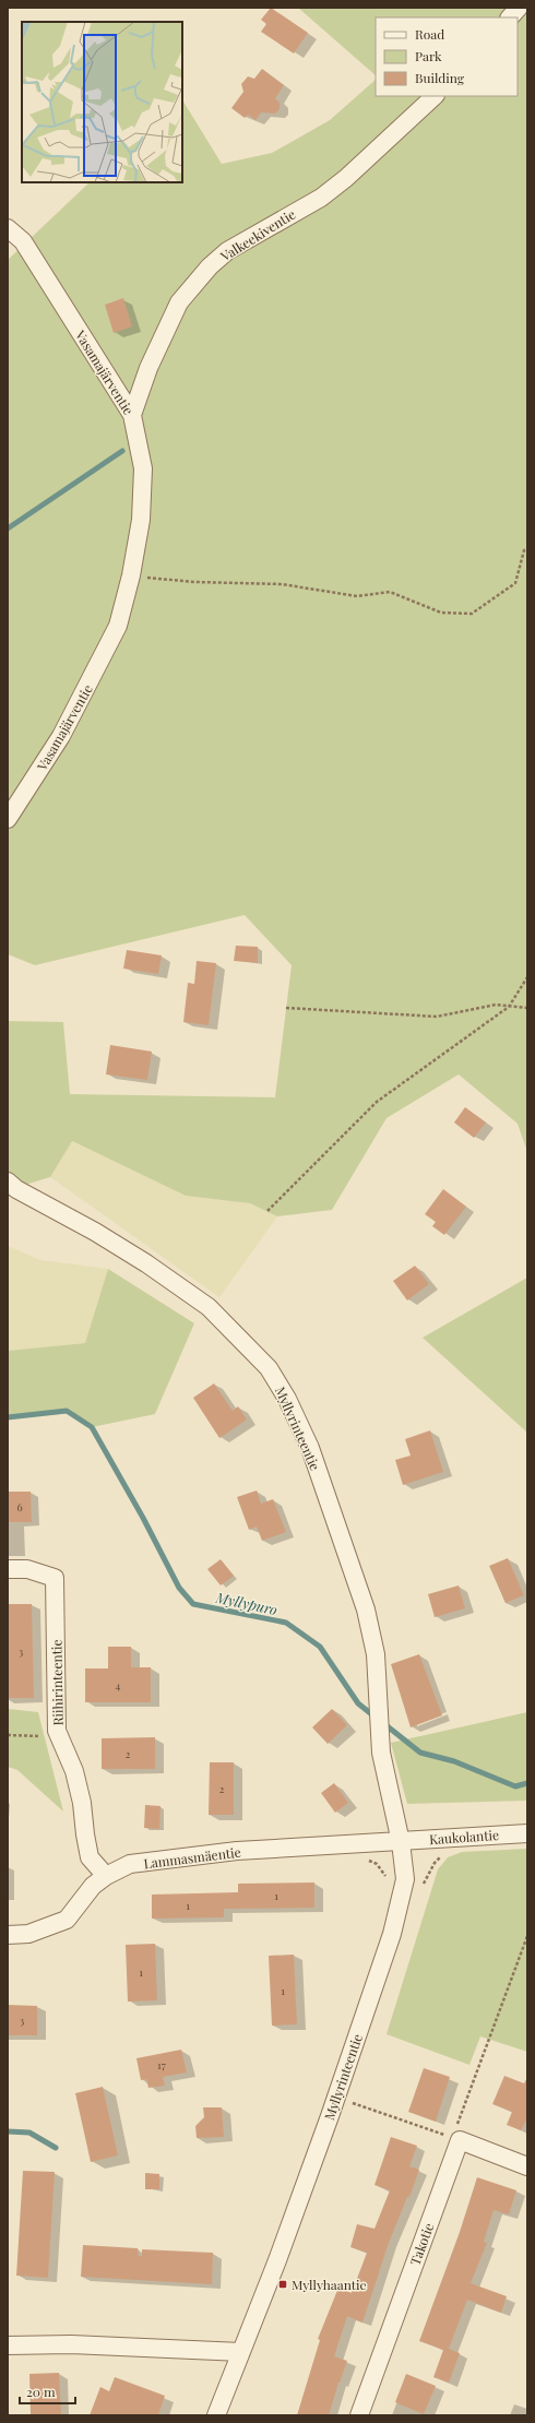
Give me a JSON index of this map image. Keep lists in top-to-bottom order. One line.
{"streets":{"street":["Valkeekiventie","Vasamajärventie","Myllyrinteentie","Riihirinteentie","Kaukolantie","Lammasmäentie","Takotie"]},"crossings":[["Valkeekiventie","Vasamajärventie"],["Myllyrinteentie","Kaukolantie"],["Myllyrinteentie","Lammasmäentie"],["Riihirinteentie","Lammasmäentie"],["Kaukolantie","Lammasmäentie"]],"water":["Myllypuro"],"places":{"transit":["Myllyhaantie"]},"house_numbers":["6","3","4","2","2","1","1","1","1","3","17"],"legend":["Road","Park","Building"],"scale_bar":"20 m"}
